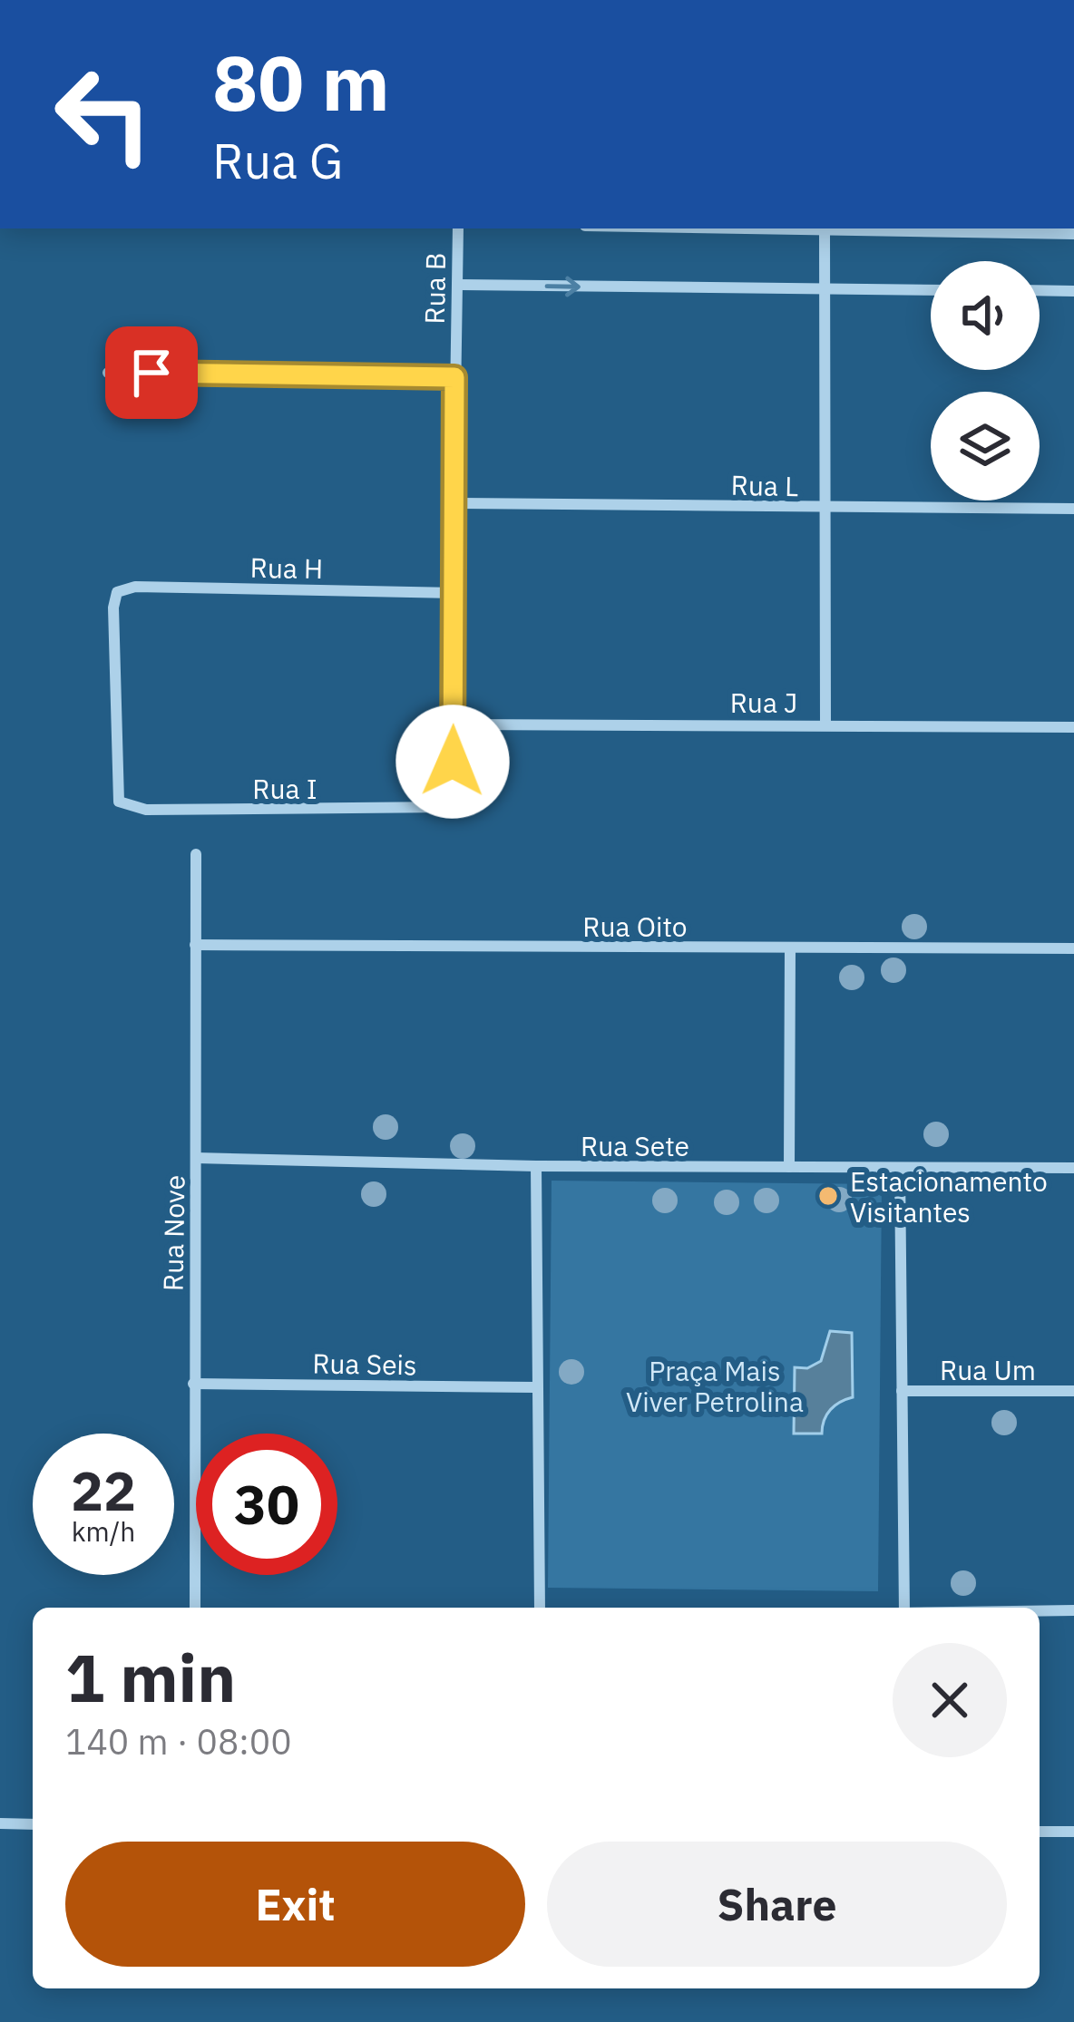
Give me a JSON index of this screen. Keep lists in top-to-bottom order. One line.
{"streets":{"street":["Rua B","Rua L","Rua H","Rua J","Rua I","Rua Oito","Rua Sete","Rua Nove","Rua Seis","Rua Um"]},"crossings":[["Rua B","Rua L"],["Rua B","Rua H"],["Rua B","Rua J"],["Rua B","Rua I"],["Rua H","Rua I"],["Rua Oito","Rua Nove"],["Rua Sete","Rua Nove"],["Rua Nove","Rua Seis"]],"parks":["Praça Mais Viver Petrolina"],"places":["Estacionamento Visitantes"],"page":{"turn":["80 m","Rua G"],"speed":"22 km/h","limit":"30","heading":["1 min","140 m · 08:00"],"buttons":["Exit","Share"]}}
